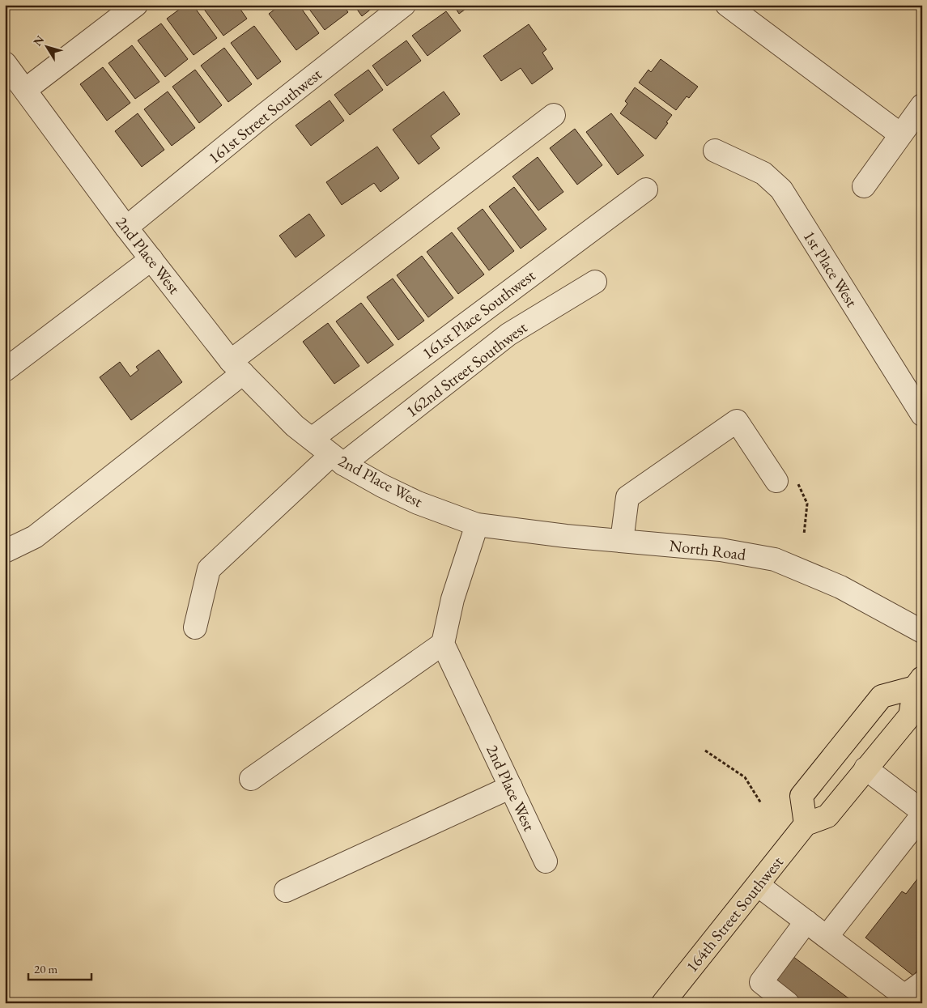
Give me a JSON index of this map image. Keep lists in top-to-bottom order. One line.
{"streets":{"main road":["164th Street Southwest"],"street":["161st Street Southwest","2nd Place West","1st Place West","161st Place Southwest","162nd Street Southwest","North Road"]},"crossings":[["161st Street Southwest","2nd Place West"],["2nd Place West","161st Place Southwest"],["2nd Place West","162nd Street Southwest"],["2nd Place West","North Road"]],"scale_bar":"20 m","north":"top left"}
